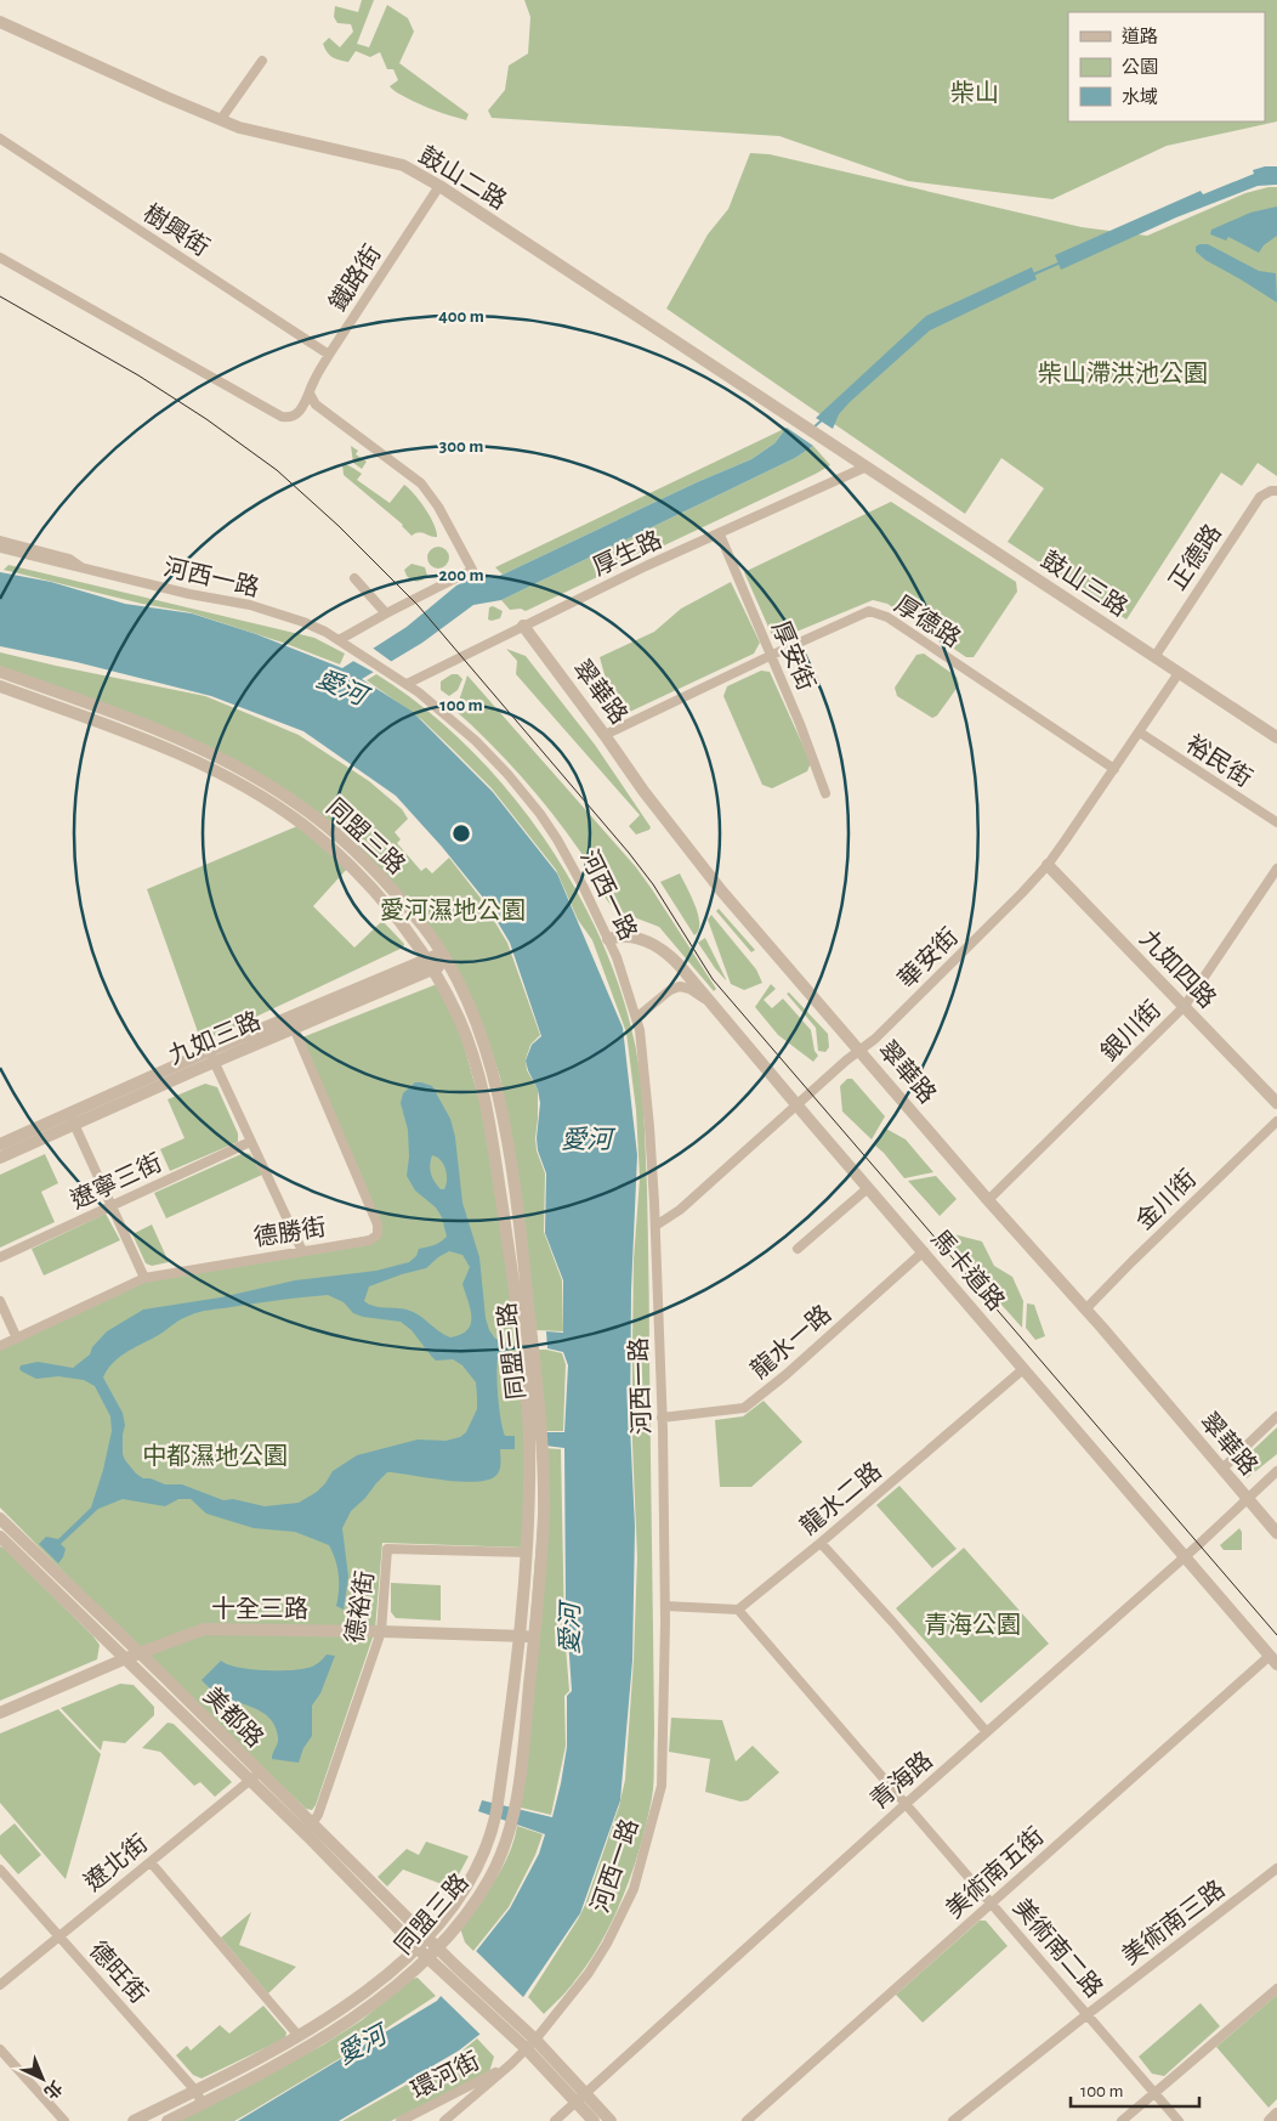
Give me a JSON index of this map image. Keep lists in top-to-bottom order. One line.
{"streets":{"street":["鼓山二路","樹興街","鐵路街","厚生路","正德路","河西一路","鼓山三路","厚德路","厚安街","翠華路","裕民街","同盟三路","華安街","九如四路","銀川街","九如三路","遼寧三街","金川街","德勝街","馬卡道路","龍水一路","龍水二路","德裕街","十全三路","美都路","青海路","遼北街","美術南五街","美術南三路","美術南二路","德旺街","環河街"]},"crossings":[["鼓山二路","鐵路街"],["鼓山二路","厚生路"],["鼓山二路","鼓山三路"],["樹興街","鐵路街"],["厚生路","河西一路"],["厚生路","鼓山三路"],["厚生路","厚安街"],["厚生路","翠華路"],["正德路","鼓山三路"],["河西一路","華安街"],["河西一路","馬卡道路"],["河西一路","龍水一路"],["河西一路","環河街"],["鼓山三路","華安街"],["厚德路","厚安街"],["厚德路","翠華路"],["厚德路","華安街"],["翠華路","華安街"],["翠華路","銀川街"],["翠華路","金川街"],["翠華路","青海路"],["裕民街","華安街"],["同盟三路","九如三路"],["同盟三路","德裕街"],["同盟三路","十全三路"],["同盟三路","美都路"],["同盟三路","德旺街"],["華安街","九如四路"],["華安街","馬卡道路"],["九如四路","銀川街"],["九如三路","德勝街"],["馬卡道路","龍水一路"],["馬卡道路","龍水二路"],["馬卡道路","青海路"],["馬卡道路","美術南五街"],["龍水二路","美術南二路"],["德裕街","十全三路"],["德裕街","美都路"],["十全三路","美都路"],["美都路","遼北街"],["青海路","美術南二路"],["遼北街","德旺街"],["美術南五街","美術南二路"],["美術南三路","美術南二路"]],"water":["愛河"],"parks":["柴山","柴山滯洪池公園","愛河濕地公園","中都濕地公園","青海公園"],"legend":["道路","公園","水域"],"scale_bar":"100 m","north":"bottom right","rings":["400 m","300 m","200 m","100 m"]}
